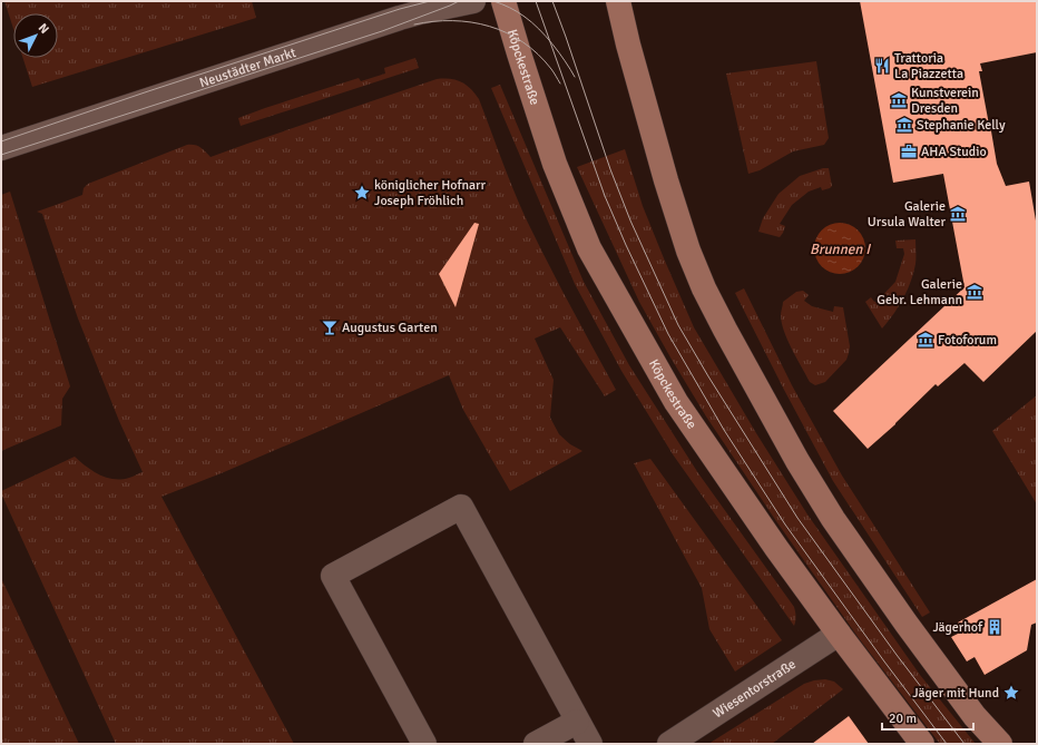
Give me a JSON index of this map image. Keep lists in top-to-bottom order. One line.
{"streets":{"main road":["Köpckestraße"],"street":["Neustädter Markt","Wiesentorstraße"]},"crossings":[["Köpckestraße","Wiesentorstraße"]],"water":["Brunnen I"],"places":{"restaurant":["Trattoria La Piazzetta"],"museum":["Kunstverein Dresden","Stephanie Kelly","Galerie Ursula Walter","Galerie Gebr. Lehmann","Fotoforum"],"office":["AHA Studio"],"place":["königlicher Hofnarr Joseph Fröhlich","Jäger mit Hund"],"bar":["Augustus Garten"],"building":["Jägerhof"]},"scale_bar":"20 m","north":"top right"}
